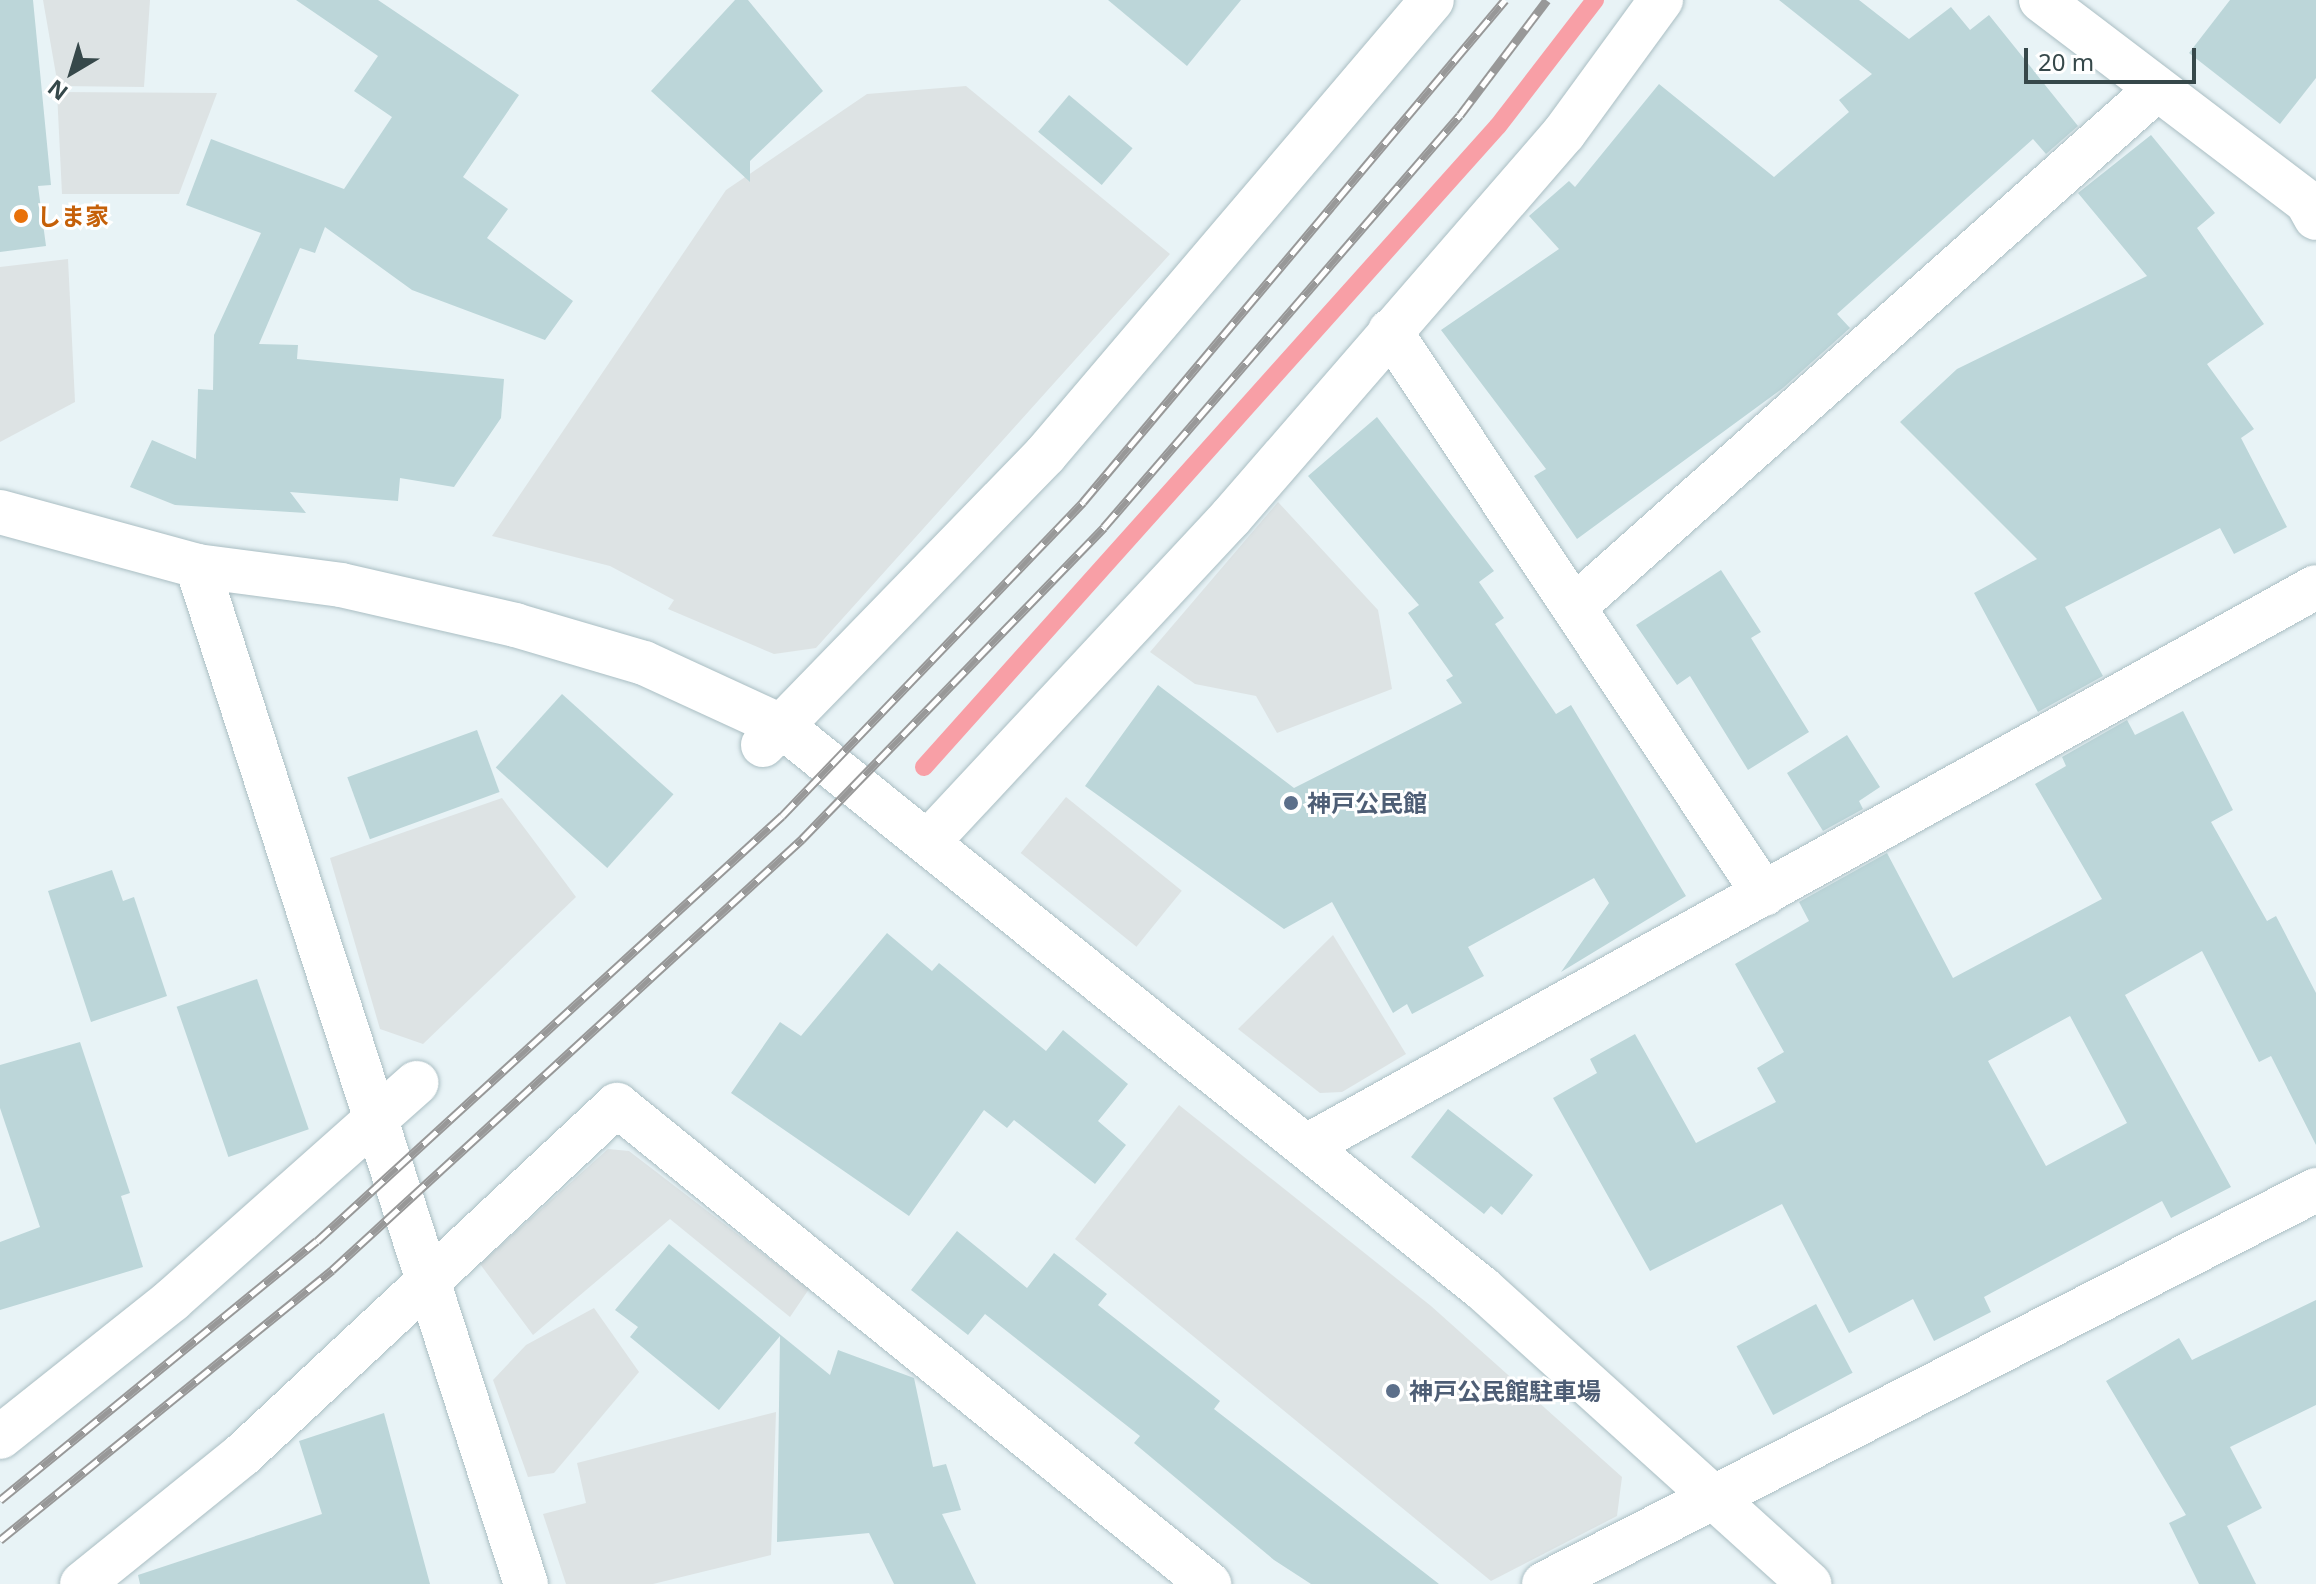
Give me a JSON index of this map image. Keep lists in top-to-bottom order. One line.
{"places":["しま家","神戸公民館","神戸公民館駐車場"],"scale_bar":"20 m","north":"bottom left"}
